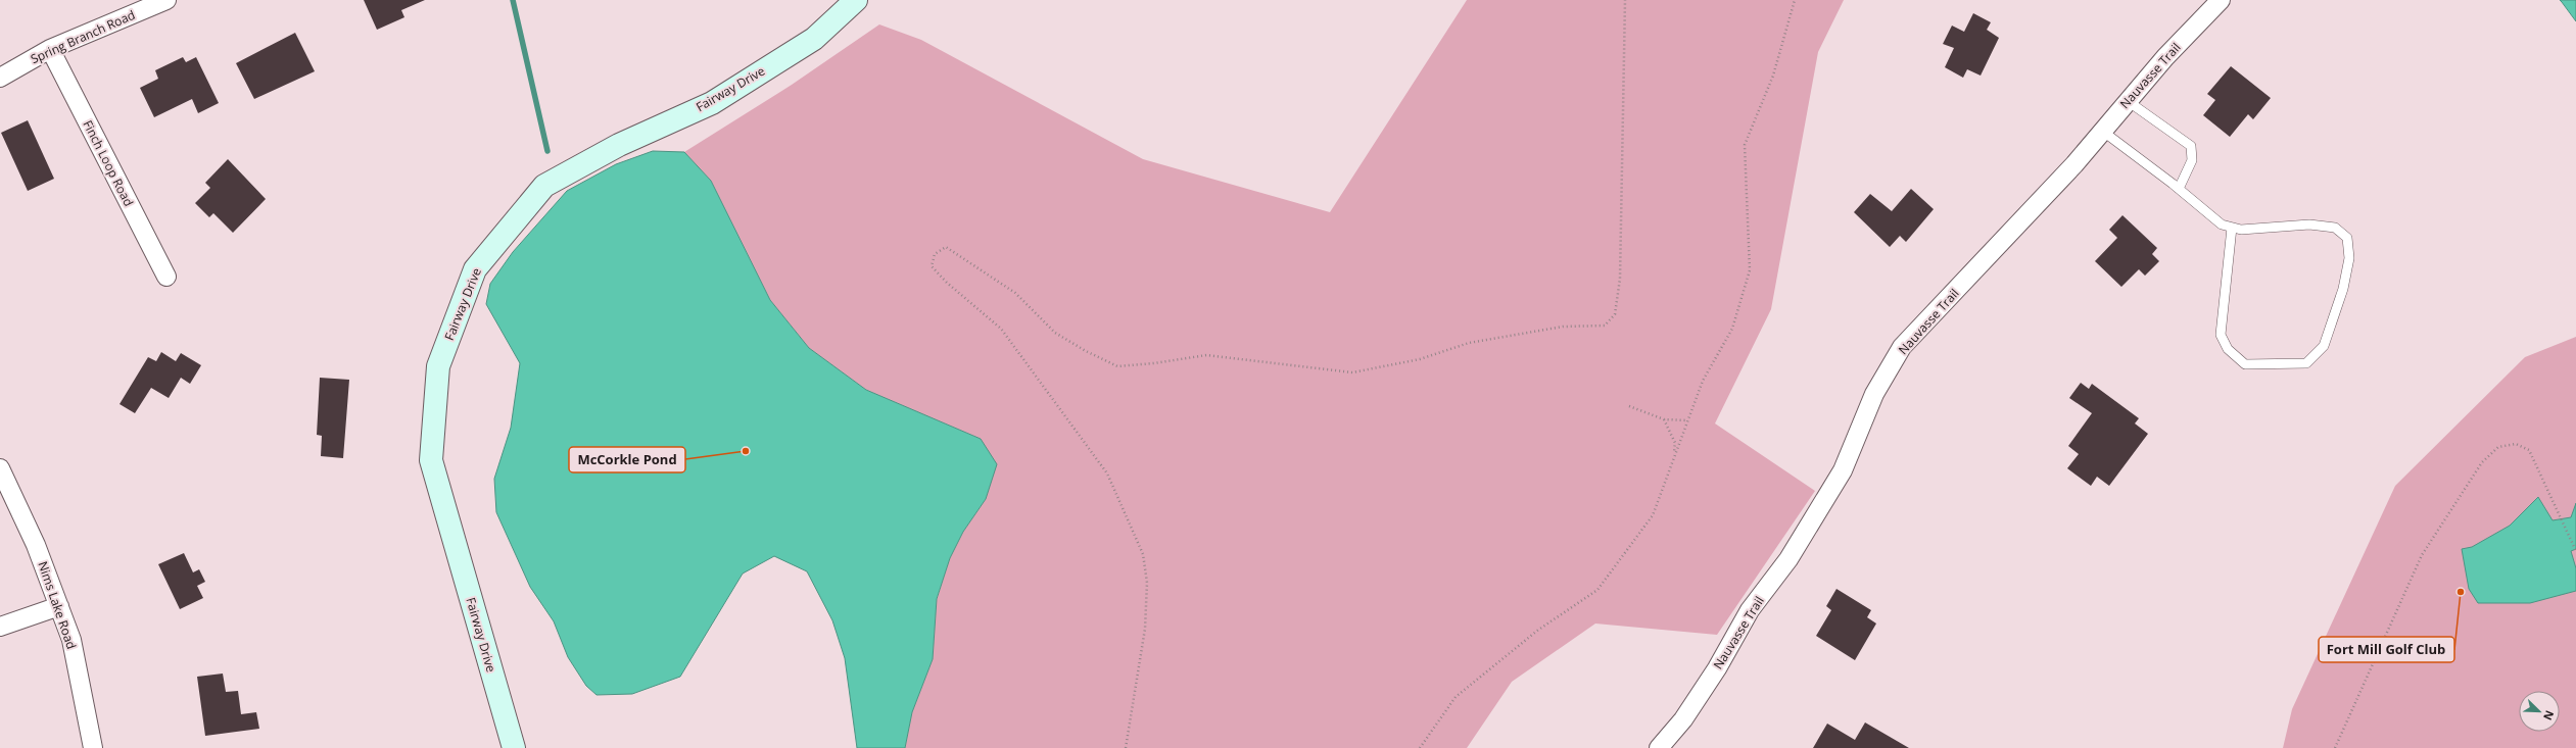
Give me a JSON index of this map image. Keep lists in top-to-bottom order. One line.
{"streets":{"street":["Spring Branch Road","Nauvasse Trail","Fairway Drive","Finch Loop Road","Nims Lake Road"]},"crossings":[["Spring Branch Road","Finch Loop Road"]],"places":["McCorkle Pond","Fort Mill Golf Club"],"north":"bottom right"}
